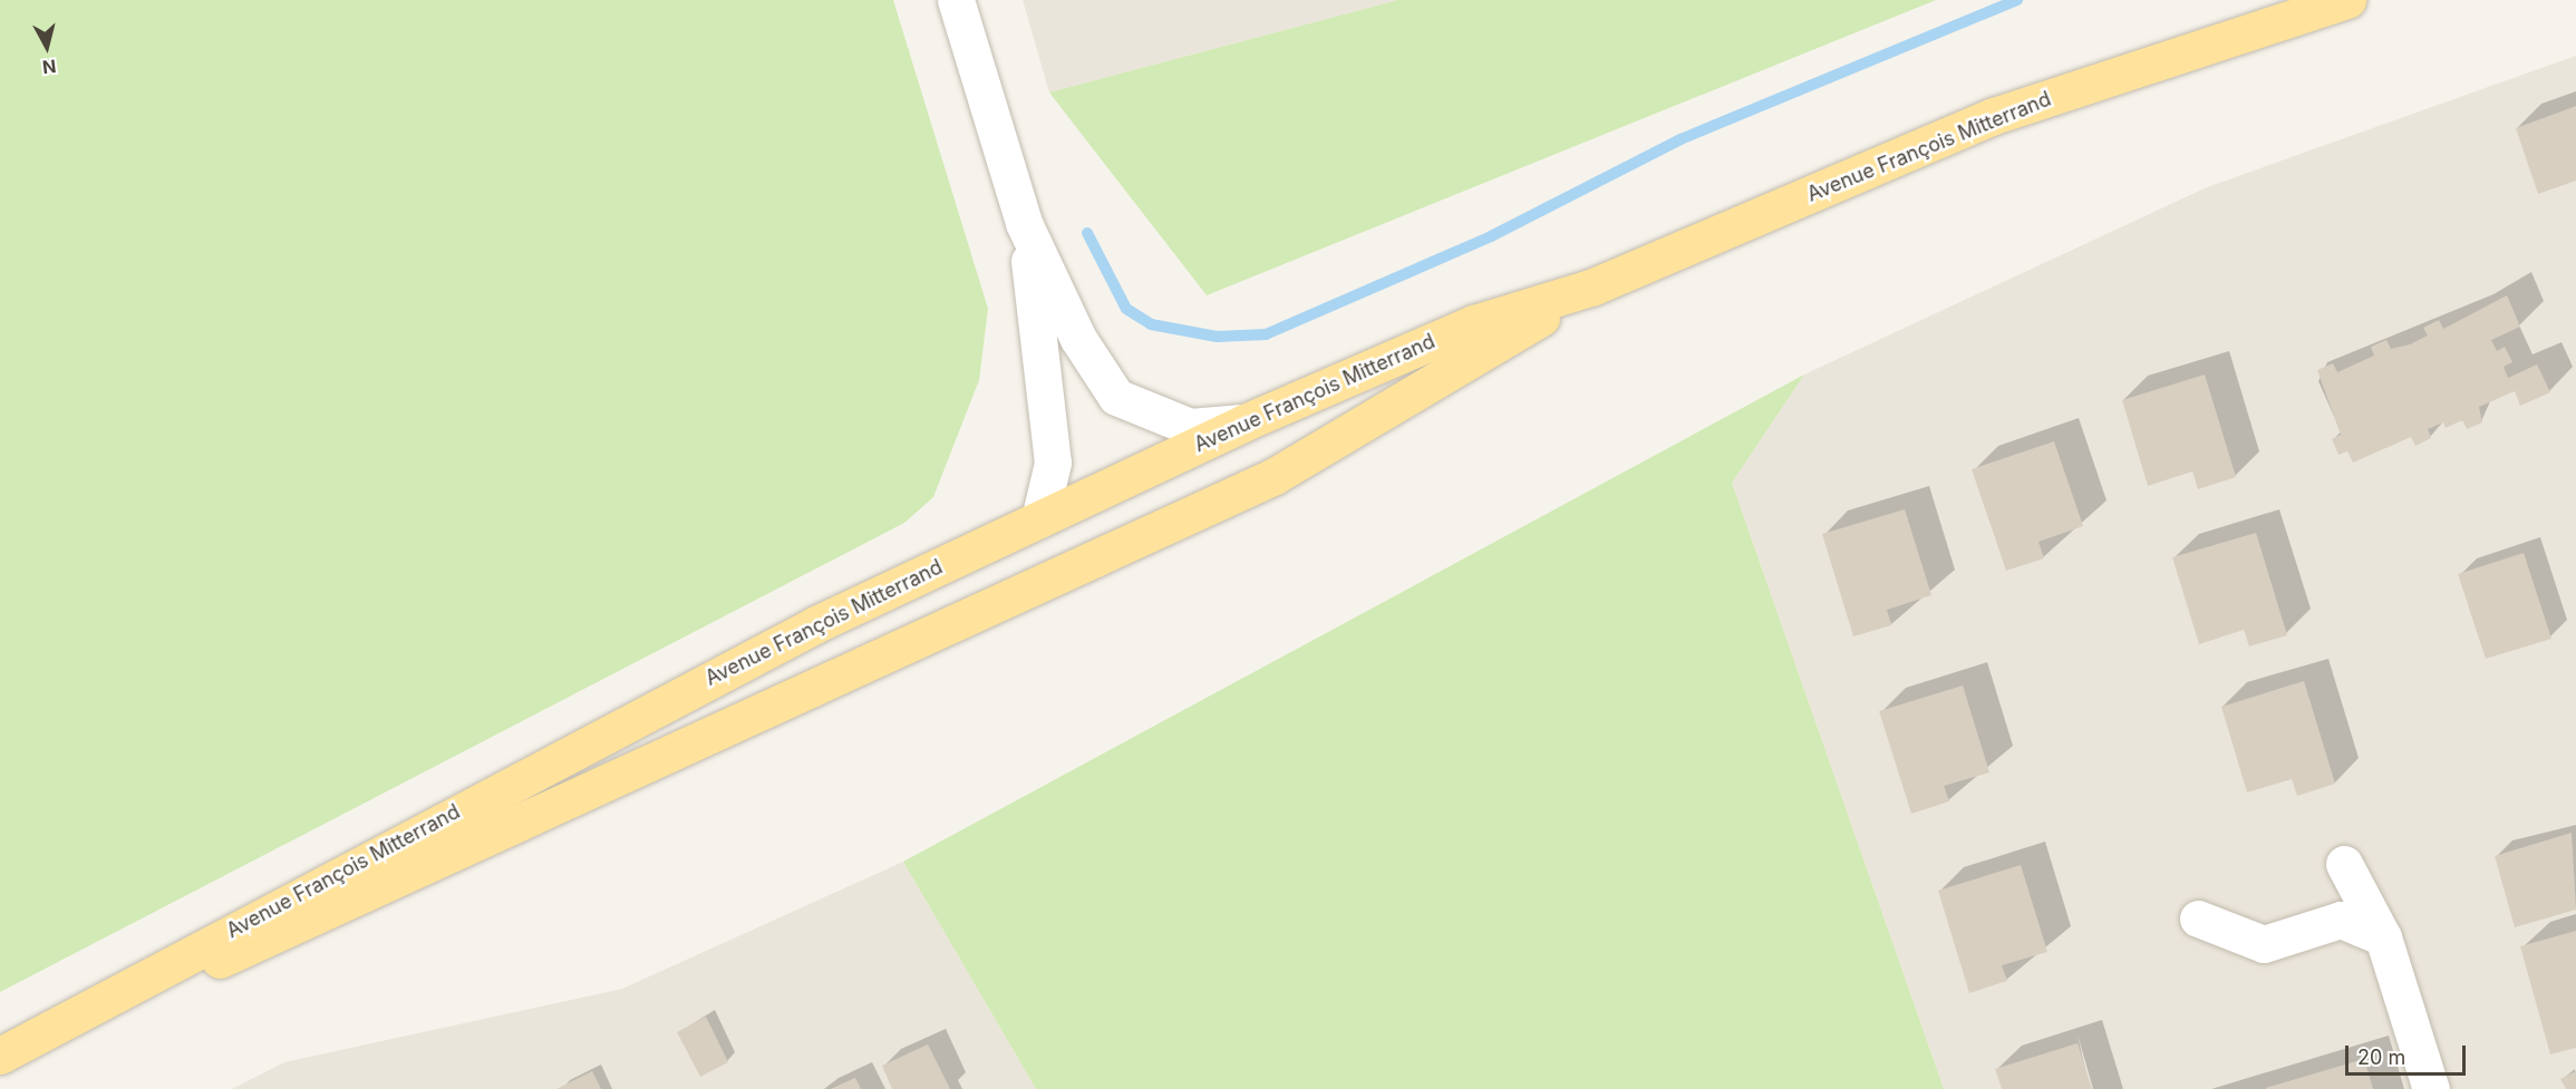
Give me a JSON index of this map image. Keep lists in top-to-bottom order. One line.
{"streets":{"main road":["Avenue François Mitterrand"]},"scale_bar":"20 m","north":"bottom"}
